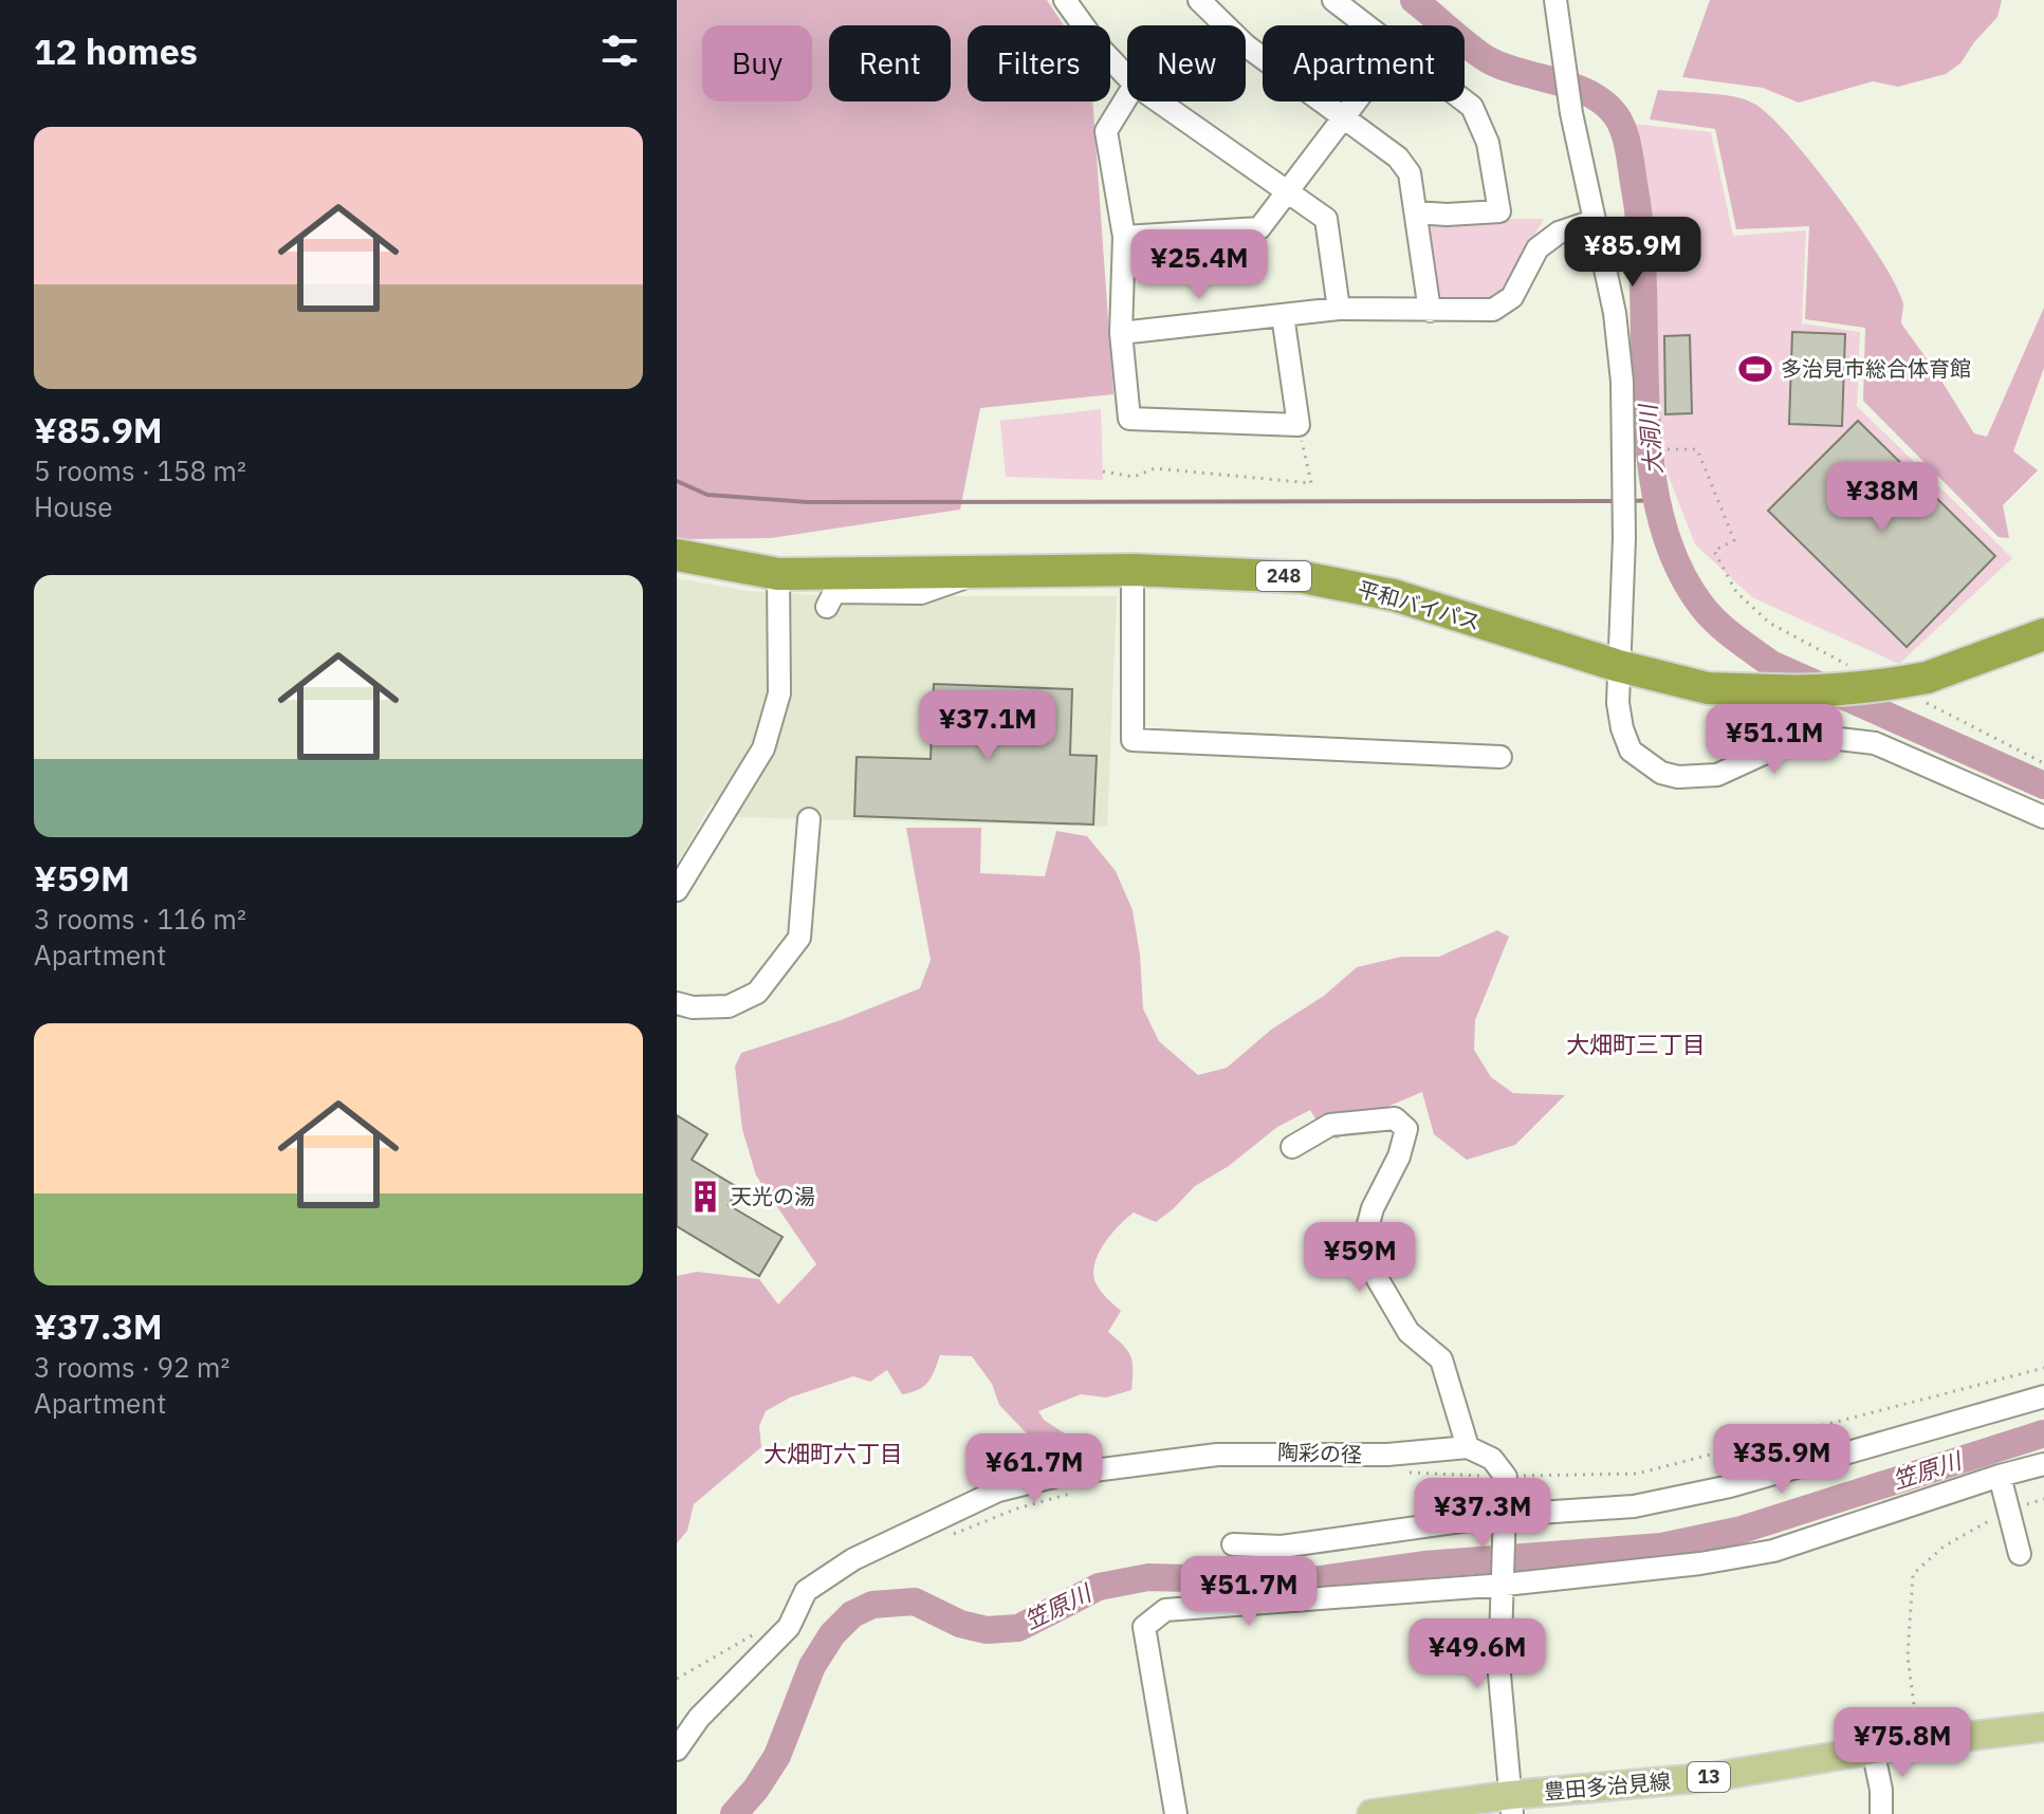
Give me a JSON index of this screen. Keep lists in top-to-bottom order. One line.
{"streets":{"highway":["248","平和バイパス"],"main road":["13","豊田多治見線"]},"crossings":[["248","平和バイパス"]],"districts":["大畑町三丁目","大畑町六丁目"],"water":["大洞川","笠原川"],"places":{"sports":["多治見市総合体育館"],"building":["天光の湯"]},"page":{"heading":"12 homes","chip":["Buy","Rent","Filters","New","Apartment"],"list":[{"name":"¥85.9M","note":"5 rooms · 158 m² · House"},{"name":"¥59M","note":"3 rooms · 116 m² · Apartment"},{"name":"¥37.3M","note":"3 rooms · 92 m² · Apartment"}],"price":["¥85.9M","¥25.4M","¥38M","¥37.1M","¥51.1M","¥59M","¥35.9M","¥61.7M","¥37.3M","¥51.7M","¥49.6M","¥75.8M"]}}
